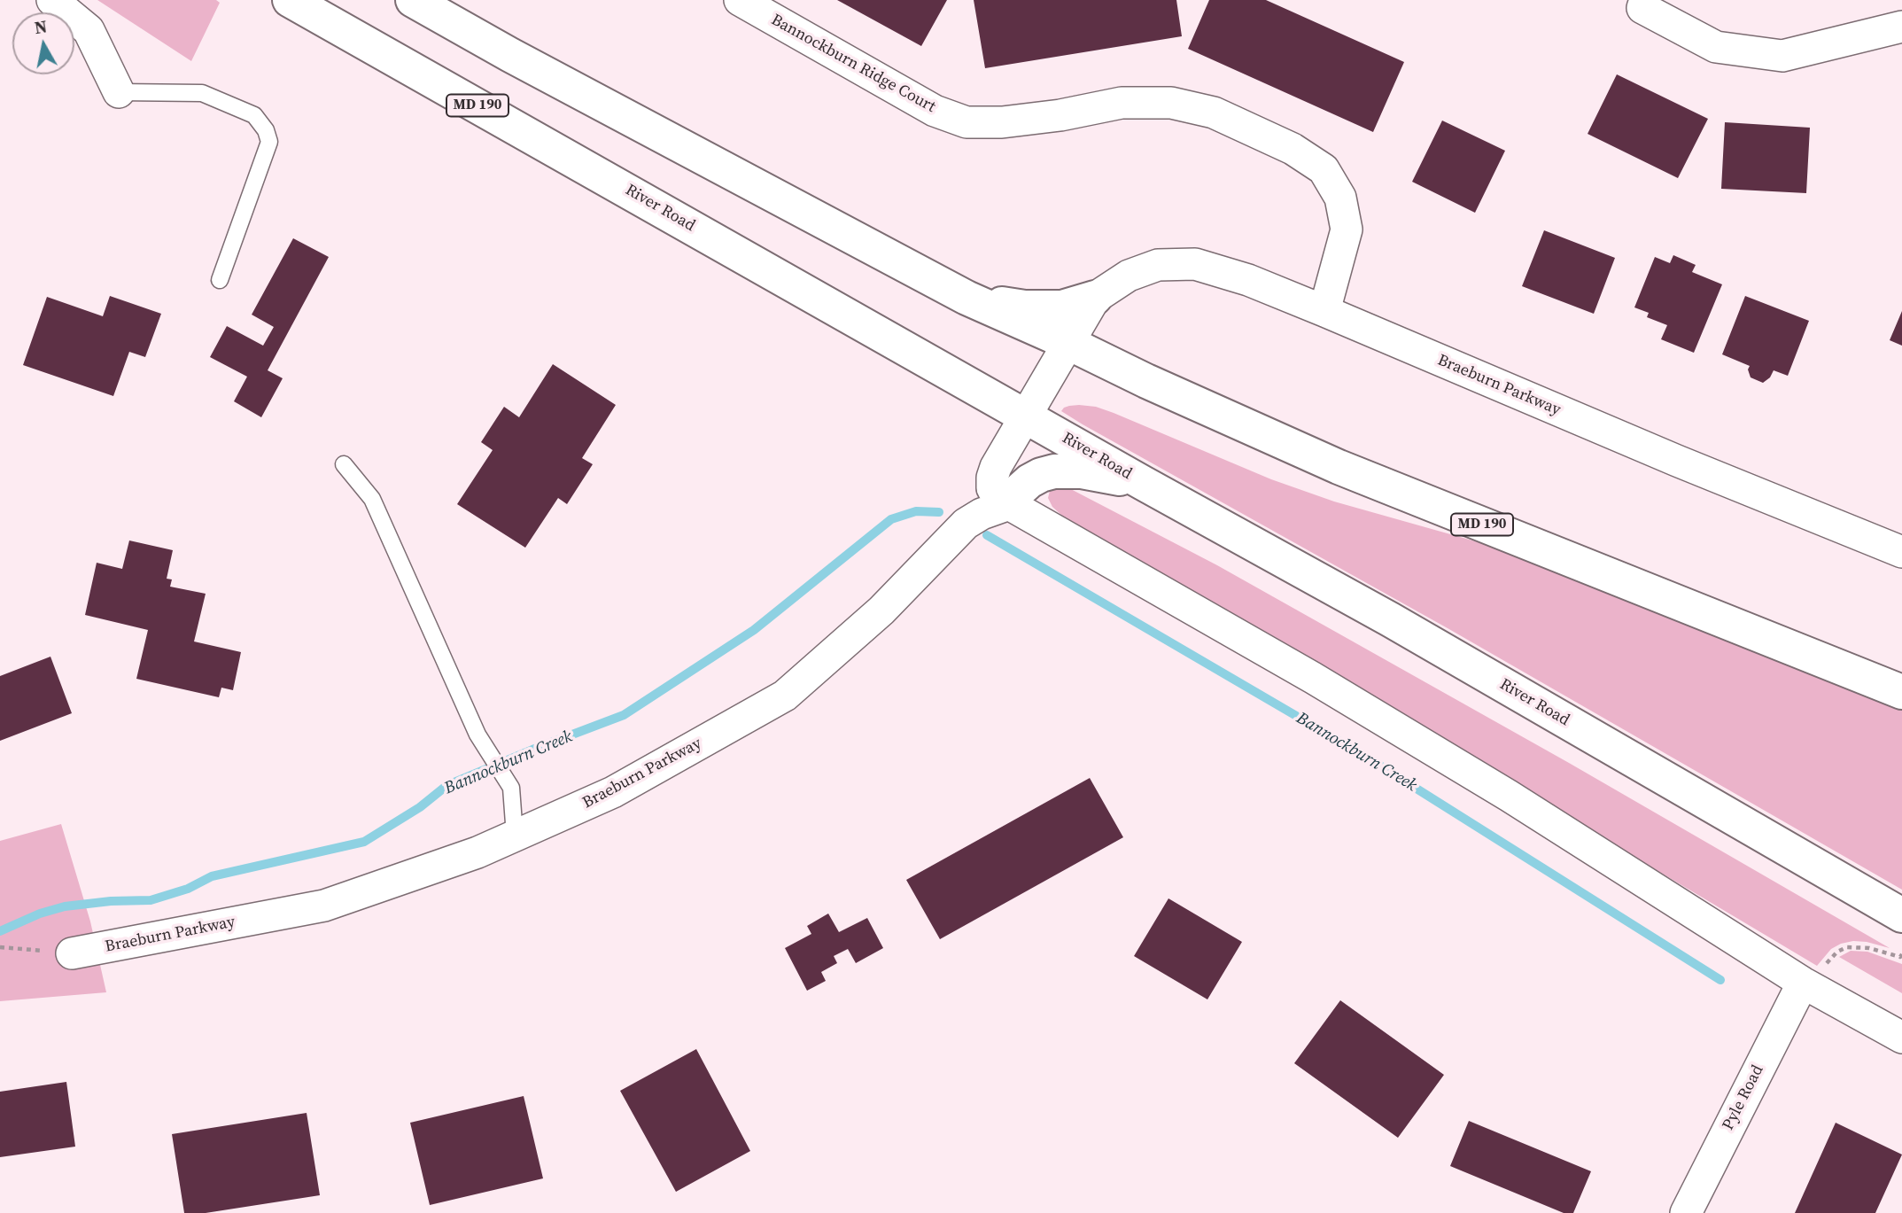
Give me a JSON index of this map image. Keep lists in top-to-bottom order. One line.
{"streets":{"main road":["MD 190","River Road"],"street":["Bannockburn Ridge Court","Braeburn Parkway","Pyle Road"]},"crossings":[["Bannockburn Ridge Court","Braeburn Parkway"]],"water":["Bannockburn Creek"],"north":"top"}
